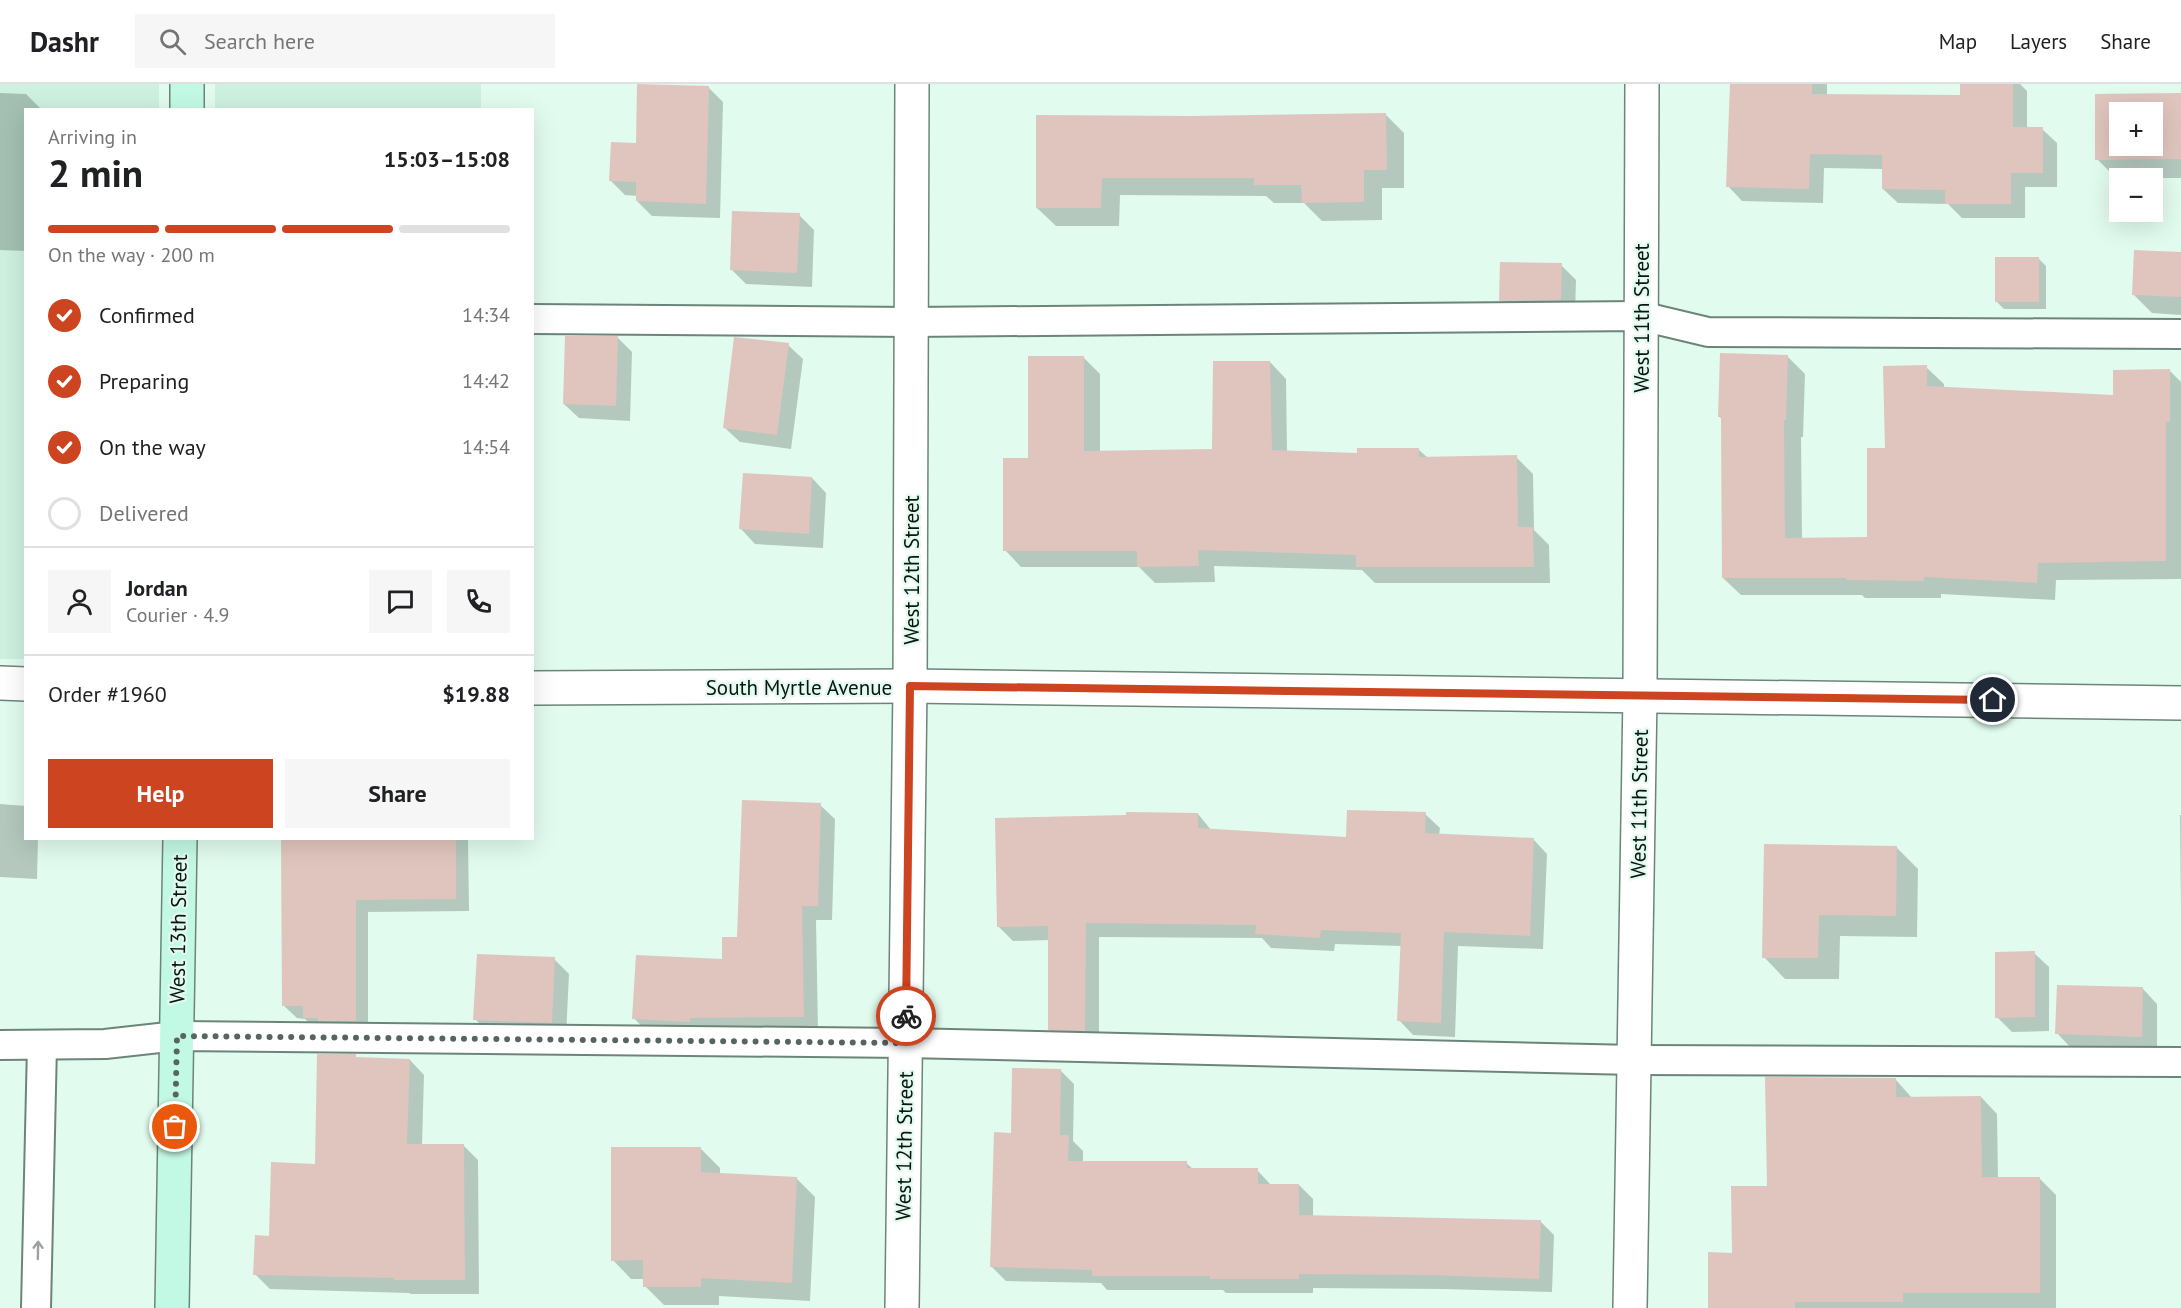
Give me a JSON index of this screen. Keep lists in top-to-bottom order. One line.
{"streets":{"main road":["West 13th Street"],"street":["West 11th Street","West 12th Street","South Myrtle Avenue"]},"crossings":[["West 11th Street","South Myrtle Avenue"],["West 12th Street","South Myrtle Avenue"]],"page":{"header":"Dashr","search":"Search here","nav":["Map","Layers","Share"],"map_buttons":["+","−"],"heading":["2 min","Arriving in","15:03–15:08"],"panel":["Jordan","Courier · 4.9","Order #1960","$19.88"],"bar":"On the way · 200 m","list":[["Confirmed","14:34"],["Preparing","14:42"],["On the way","14:54"],"Delivered"],"buttons":["Help","Share"]}}
